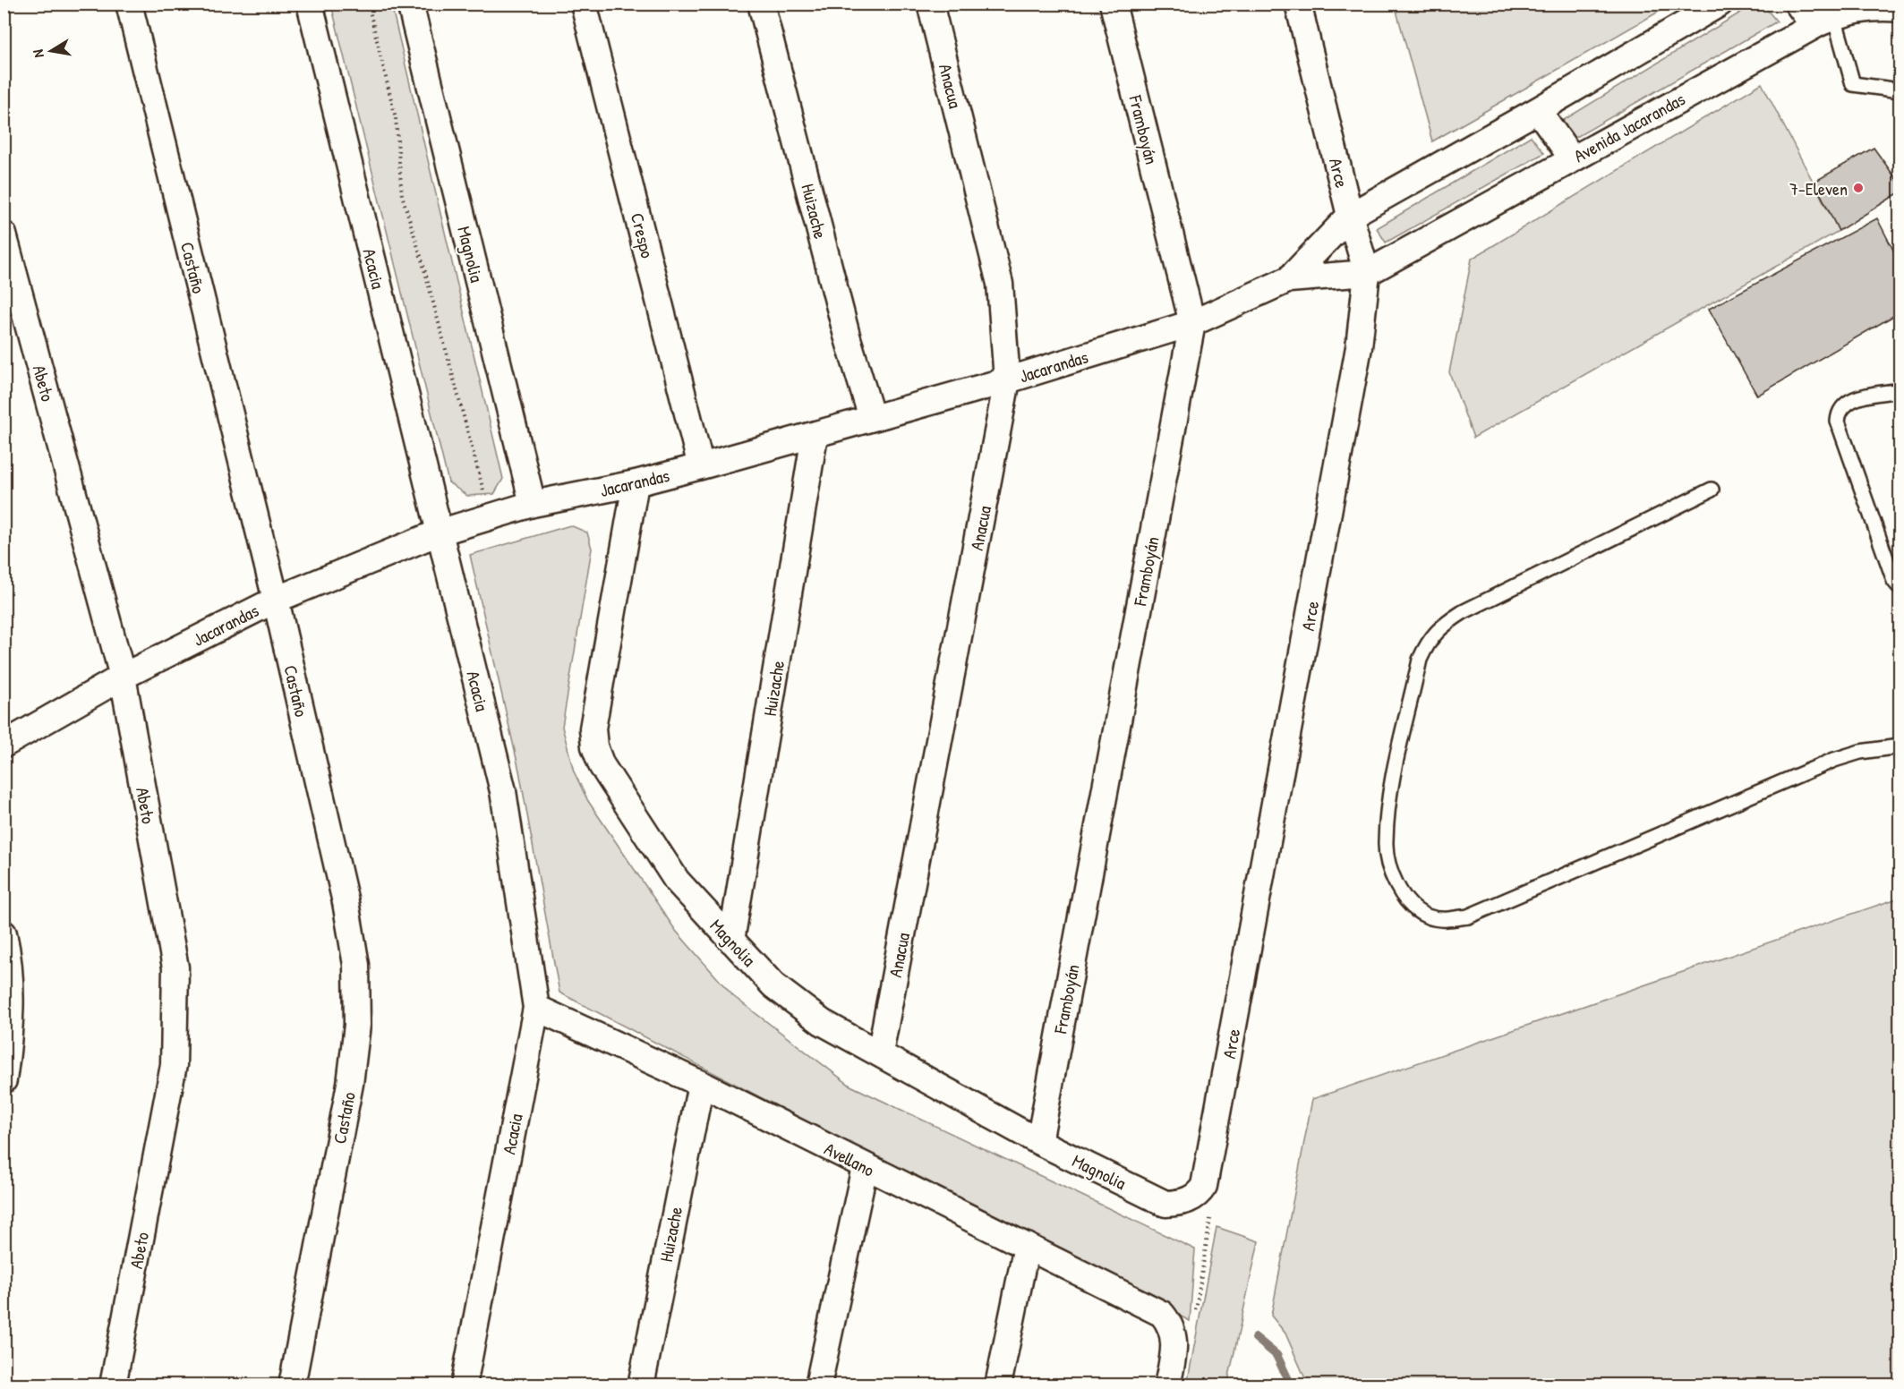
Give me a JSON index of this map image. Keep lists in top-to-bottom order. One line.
{"streets":{"street":["Anacua","Avenida Jacarandas","Framboyán","Arce","Huizache","Crespo","Magnolia","Castaño","Acacia","Jacarandas","Abeto","Avellano"]},"crossings":[["Anacua","Magnolia"],["Anacua","Jacarandas"],["Avenida Jacarandas","Arce"],["Avenida Jacarandas","Jacarandas"],["Framboyán","Magnolia"],["Framboyán","Jacarandas"],["Arce","Magnolia"],["Arce","Jacarandas"],["Huizache","Magnolia"],["Huizache","Jacarandas"],["Huizache","Avellano"],["Crespo","Jacarandas"],["Magnolia","Jacarandas"],["Castaño","Jacarandas"],["Acacia","Jacarandas"],["Acacia","Avellano"],["Jacarandas","Abeto"]],"places":["7-Eleven"],"north":"left"}
